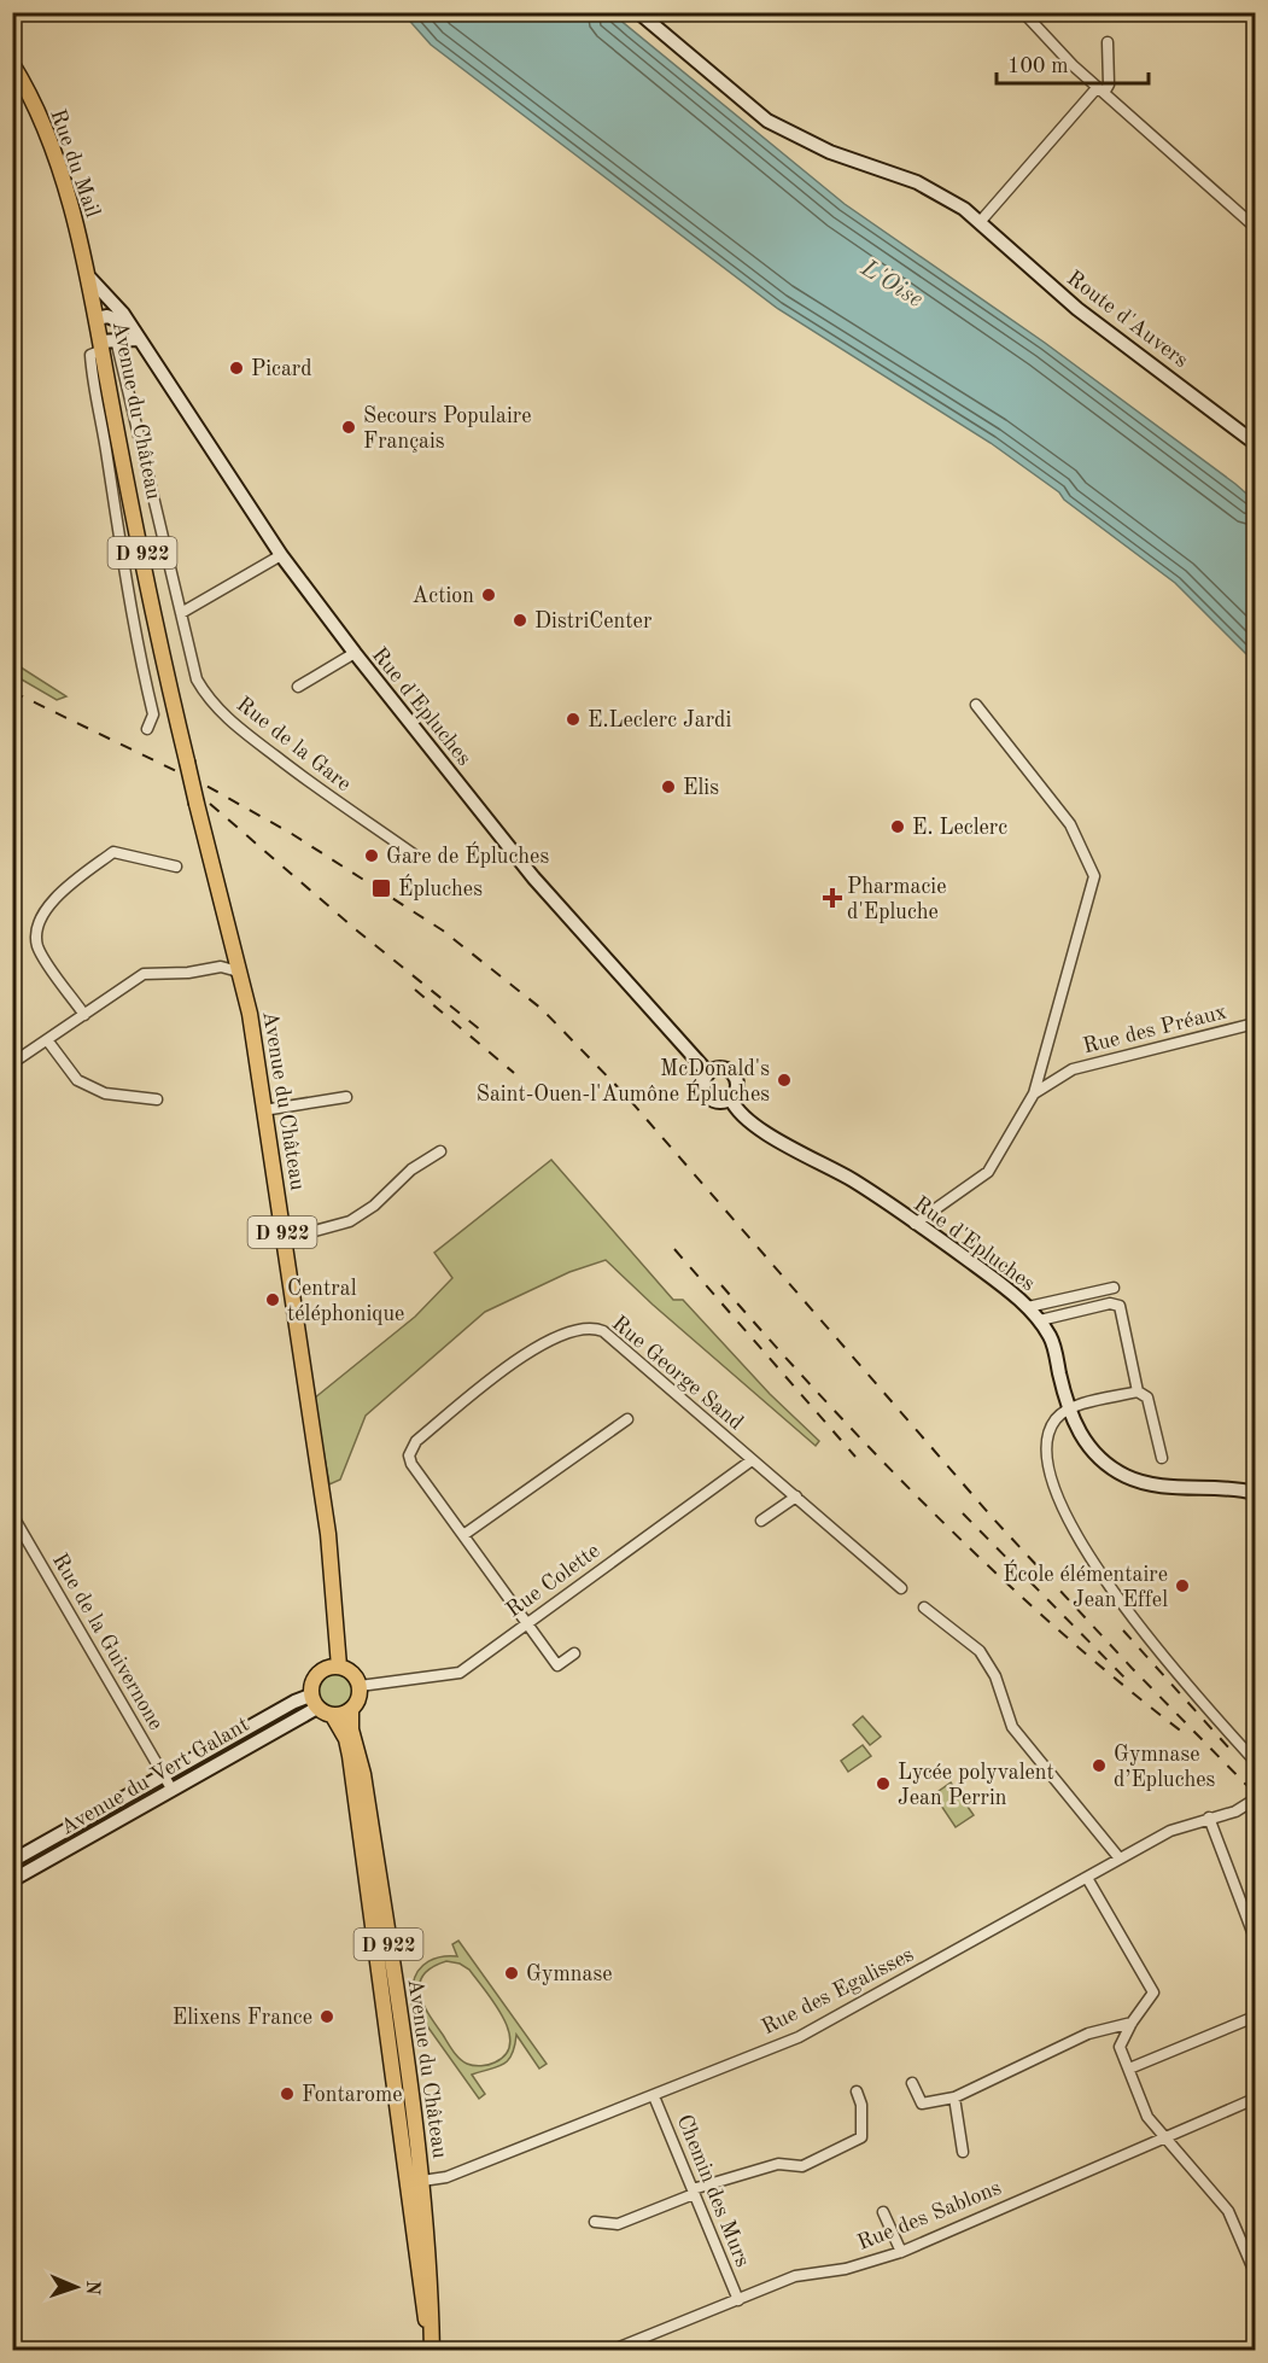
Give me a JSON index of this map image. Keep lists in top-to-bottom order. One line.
{"streets":{"main road":["Rue du Mail","Avenue du Château","D 922"],"street":["Route d'Auvers","Rue d'Epluches","Rue de la Gare","Rue des Préaux","Rue George Sand","Rue Colette","Rue de la Guivernone","Avenue du Vert Galant","Rue des Egalisses","Chemin des Murs","Rue des Sablons"]},"crossings":[["Rue du Mail","Avenue du Château"],["Rue du Mail","Rue d'Epluches"],["Avenue du Château","Rue d'Epluches"],["Avenue du Château","Rue de la Gare"],["Avenue du Château","Rue Colette"],["Avenue du Château","Avenue du Vert Galant"],["Avenue du Château","Rue des Egalisses"],["Rue George Sand","Rue Colette"],["Rue Colette","Avenue du Vert Galant"],["Rue de la Guivernone","Avenue du Vert Galant"],["Rue des Egalisses","Chemin des Murs"],["Chemin des Murs","Rue des Sablons"]],"water":["L'Oise"],"places":{"other":["Picard","Secours Populaire Français","Action","DistriCenter","E.Leclerc Jardi","Elis","E. Leclerc","Gare de Épluches","McDonald's Saint-Ouen-l'Aumône Épluches","Central téléphonique","École élémentaire Jean Effel","Gymnase d’Epluches","Lycée polyvalent Jean Perrin","Gymnase","Elixens France","Fontarome"],"transit":["Épluches"],"health":["Pharmacie d'Epluche"]},"scale_bar":"100 m","north":"right"}
